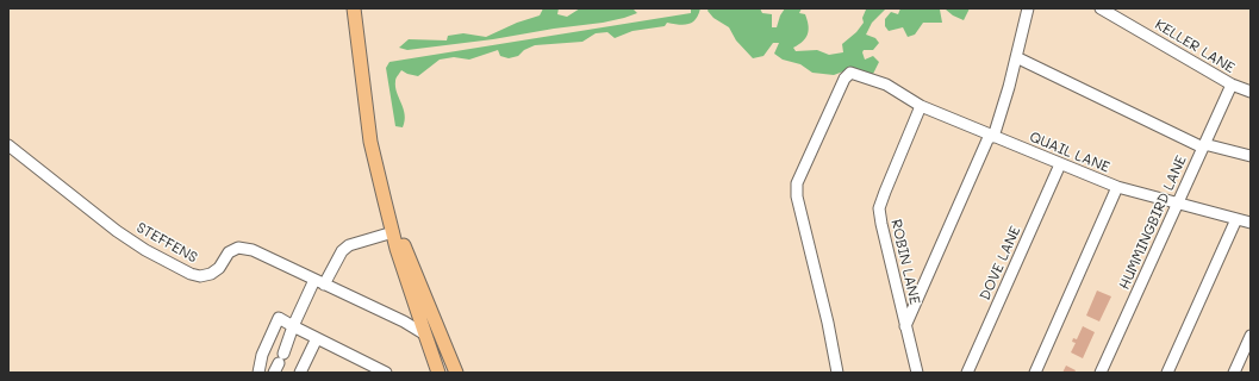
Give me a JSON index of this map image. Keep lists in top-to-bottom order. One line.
{"streets":{"street":["KELLER LANE","QUAIL LANE","HUMMINGBIRD LANE","STEFFENS","ROBIN LANE","DOVE LANE"]},"crossings":[["KELLER LANE","HUMMINGBIRD LANE"],["QUAIL LANE","HUMMINGBIRD LANE"],["QUAIL LANE","ROBIN LANE"],["QUAIL LANE","DOVE LANE"]]}
